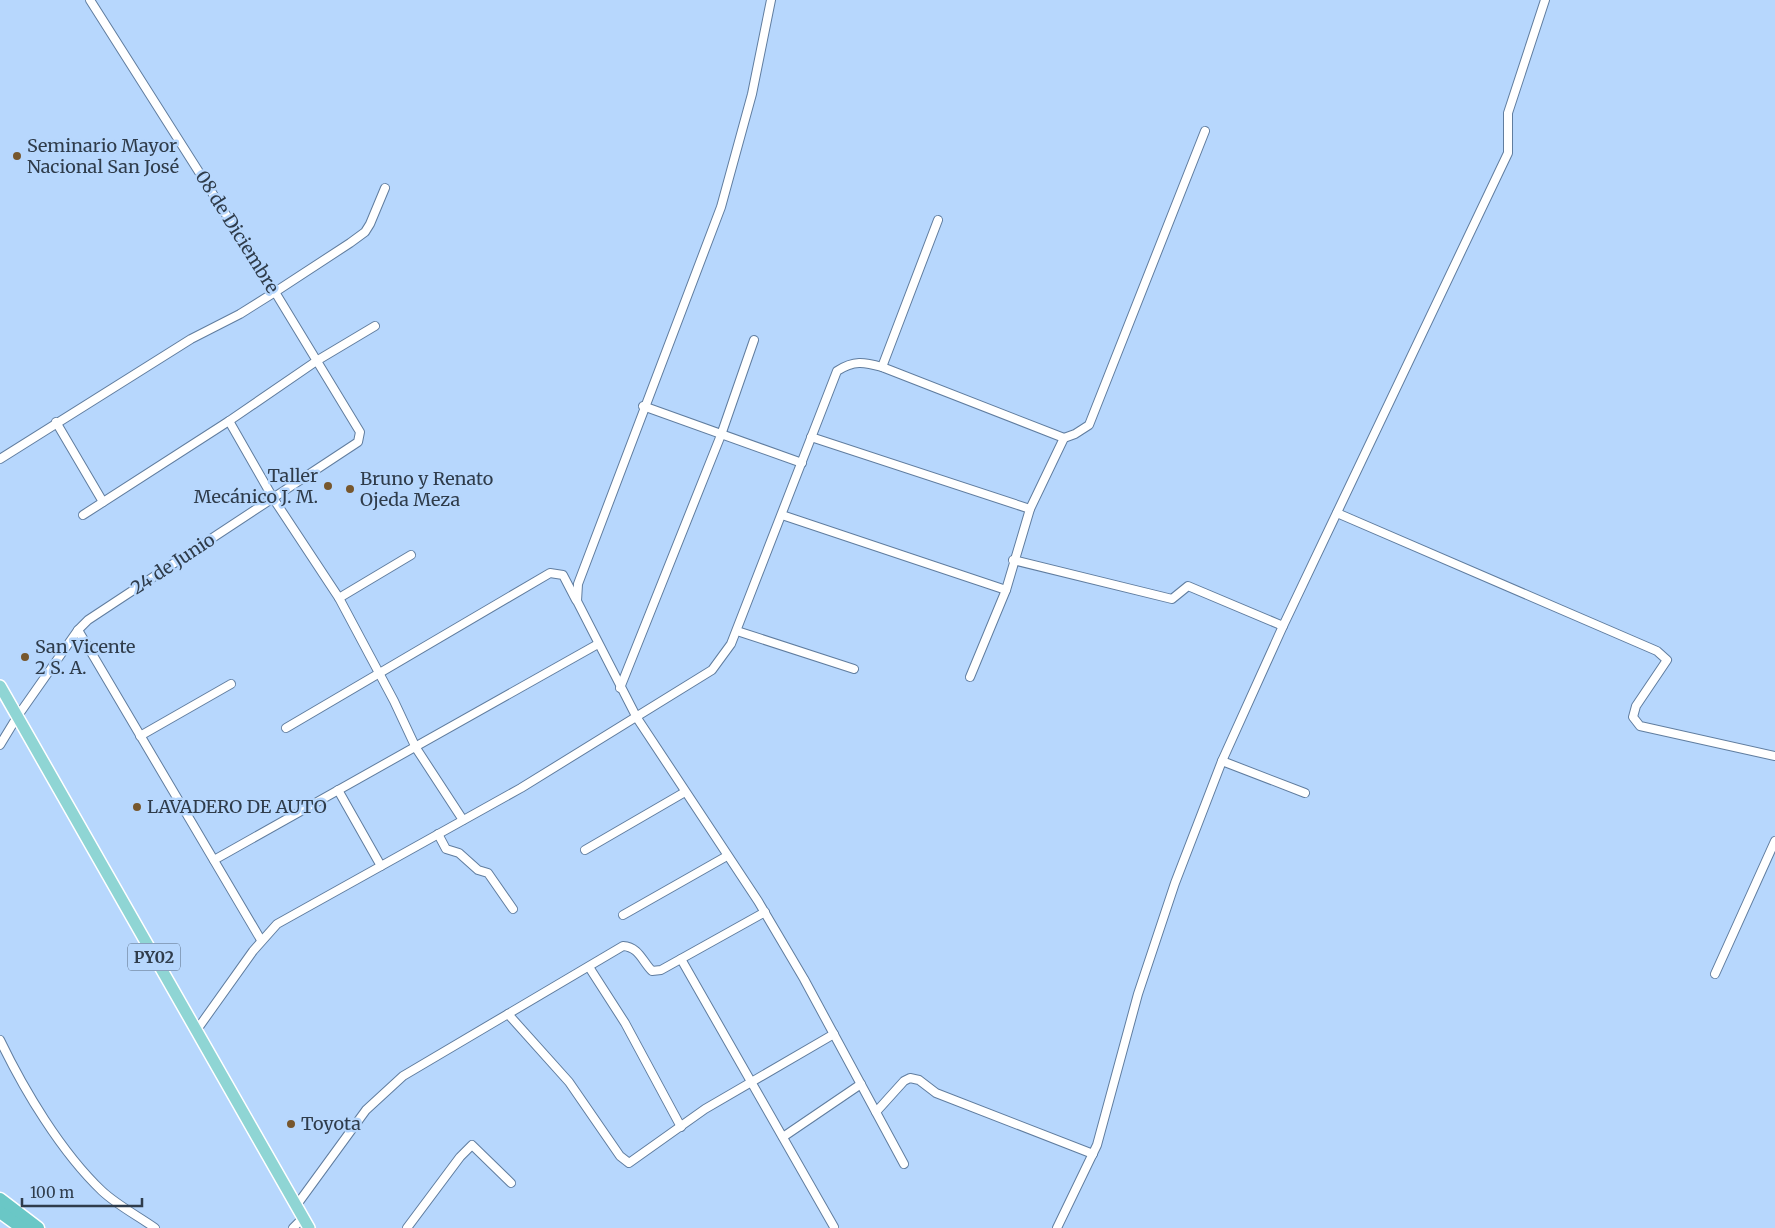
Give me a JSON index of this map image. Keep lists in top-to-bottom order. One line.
{"streets":{"main road":["PY02"],"street":["08 de Diciembre","24 de Junio"]},"crossings":[["08 de Diciembre","24 de Junio"],["24 de Junio","PY02"]],"places":["Seminario Mayor Nacional San José","Taller Mecánico J. M.","Bruno y Renato Ojeda Meza","San Vicente 2 S. A.","LAVADERO DE AUTO","Toyota"],"scale_bar":"100 m"}
